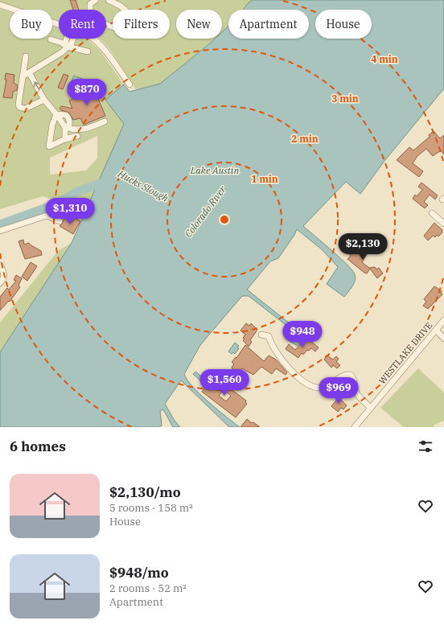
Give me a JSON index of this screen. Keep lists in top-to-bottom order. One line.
{"streets":{"street":["WESTLAKE DRIVE"]},"water":["Lake Austin","Hucks Slough","Colorado River"],"page":{"chip":["Buy","Rent","Filters","New","Apartment","House"],"price":["$870","$1,310","$2,130","$948","$1,560","$969"],"heading":"6 homes","list":[{"name":"$2,130/mo","note":"5 rooms · 158 m² · House"},{"name":"$948/mo","note":"2 rooms · 52 m² · Apartment"}]},"rings":["4 min","3 min","2 min","1 min"]}
